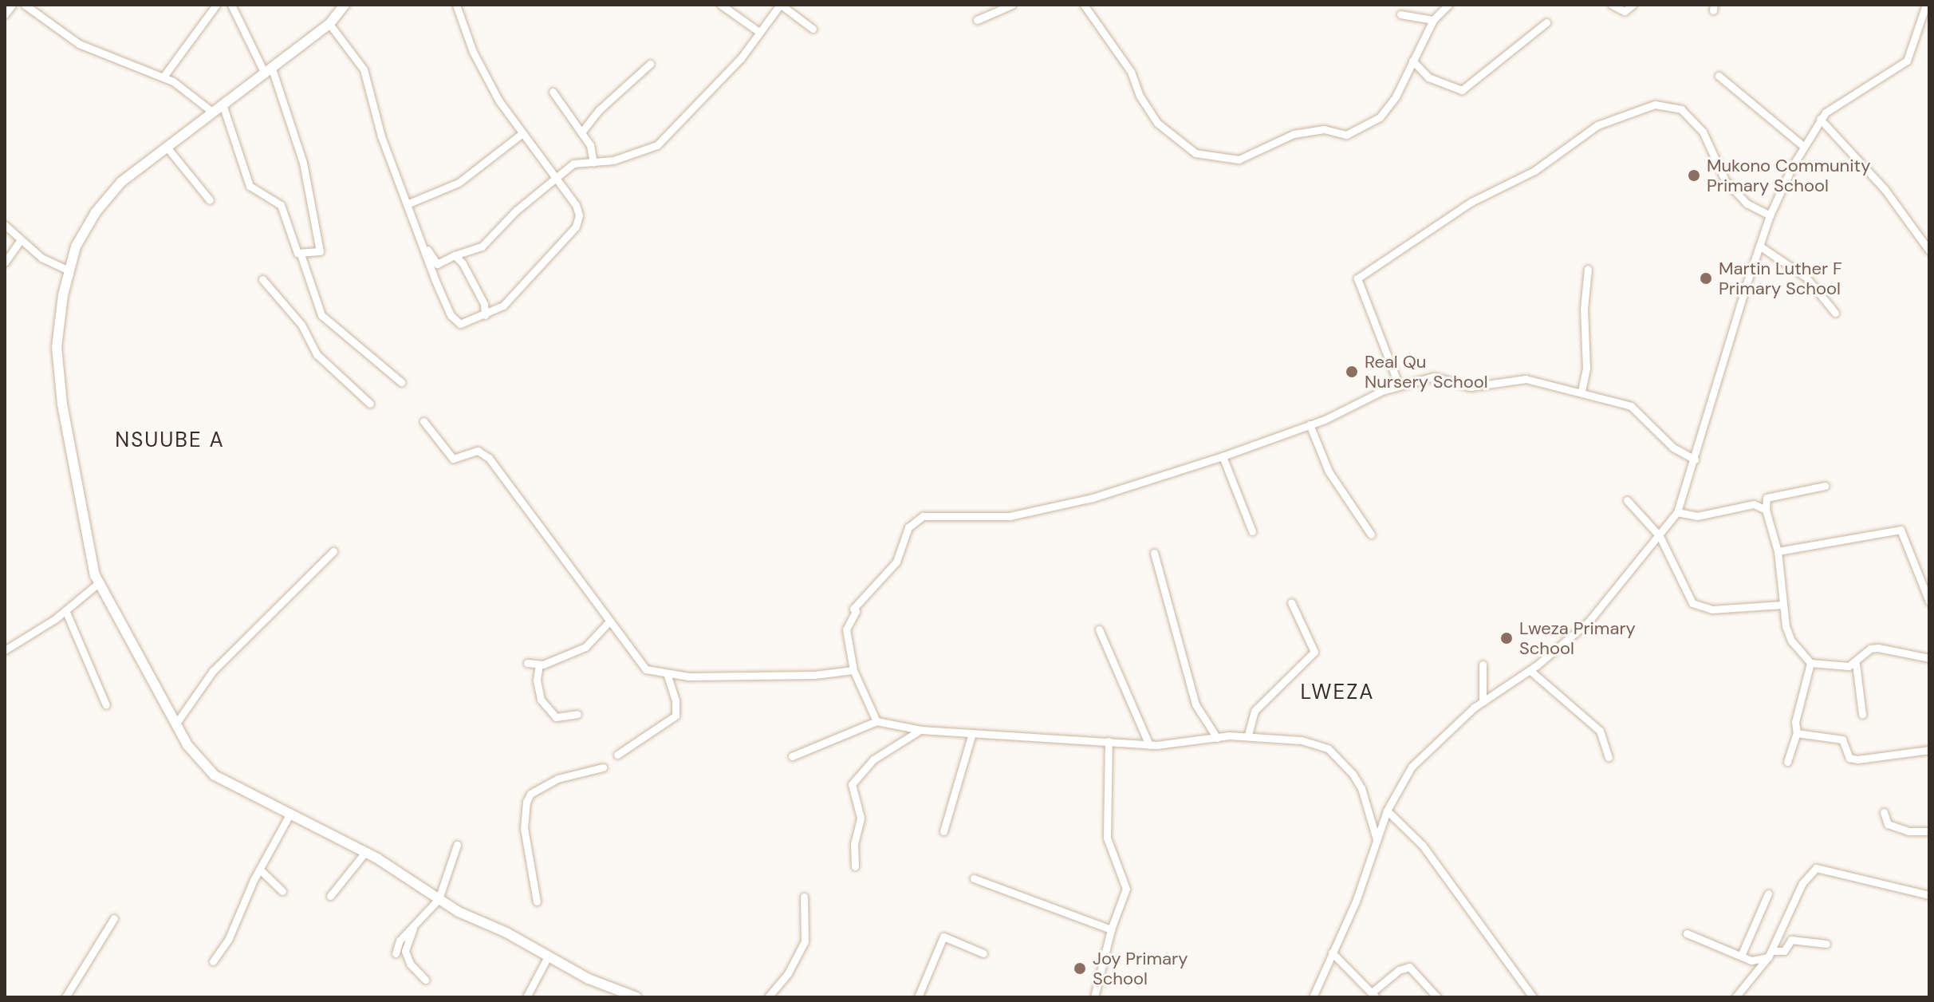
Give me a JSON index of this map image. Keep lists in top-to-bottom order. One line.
{"districts":["NSUUBE A","LWEZA"],"places":["Mukono Community Primary School","Martin Luther F Primary School","Real Qu Nursery School","Lweza Primary School","Joy Primary School"]}
